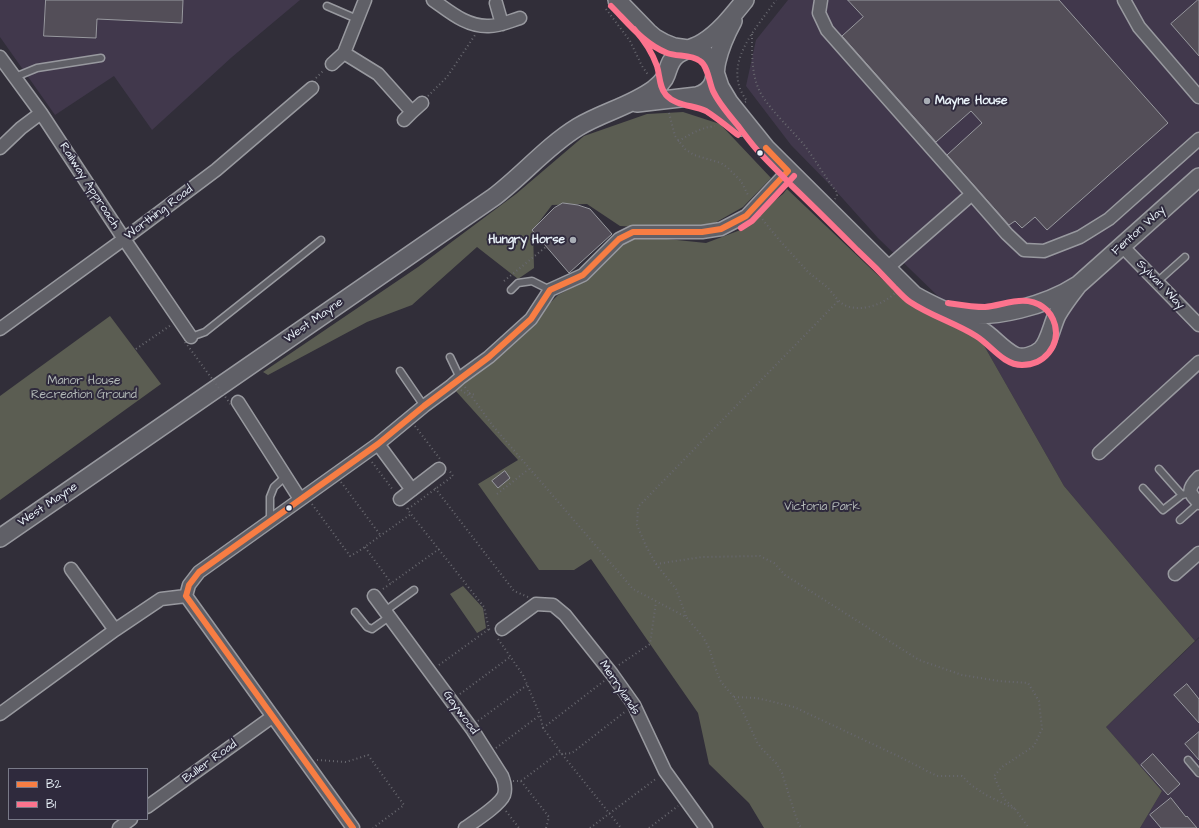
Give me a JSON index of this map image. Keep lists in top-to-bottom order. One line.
{"streets":{"main road":["Fenton Way","West Mayne"],"street":["Railway Approach","Worthing Road","Sylvan Way","Merrylands","Gaywood","Buller Road"]},"crossings":[["Railway Approach","Worthing Road"],["Fenton Way","Sylvan Way"],["Fenton Way","West Mayne"]],"parks":["Manor House Recreation Ground","Victoria Park"],"places":["Mayne House","Hungry Horse"],"lines":["transit line B1","transit line B2"],"legend":["B2","B1"]}
